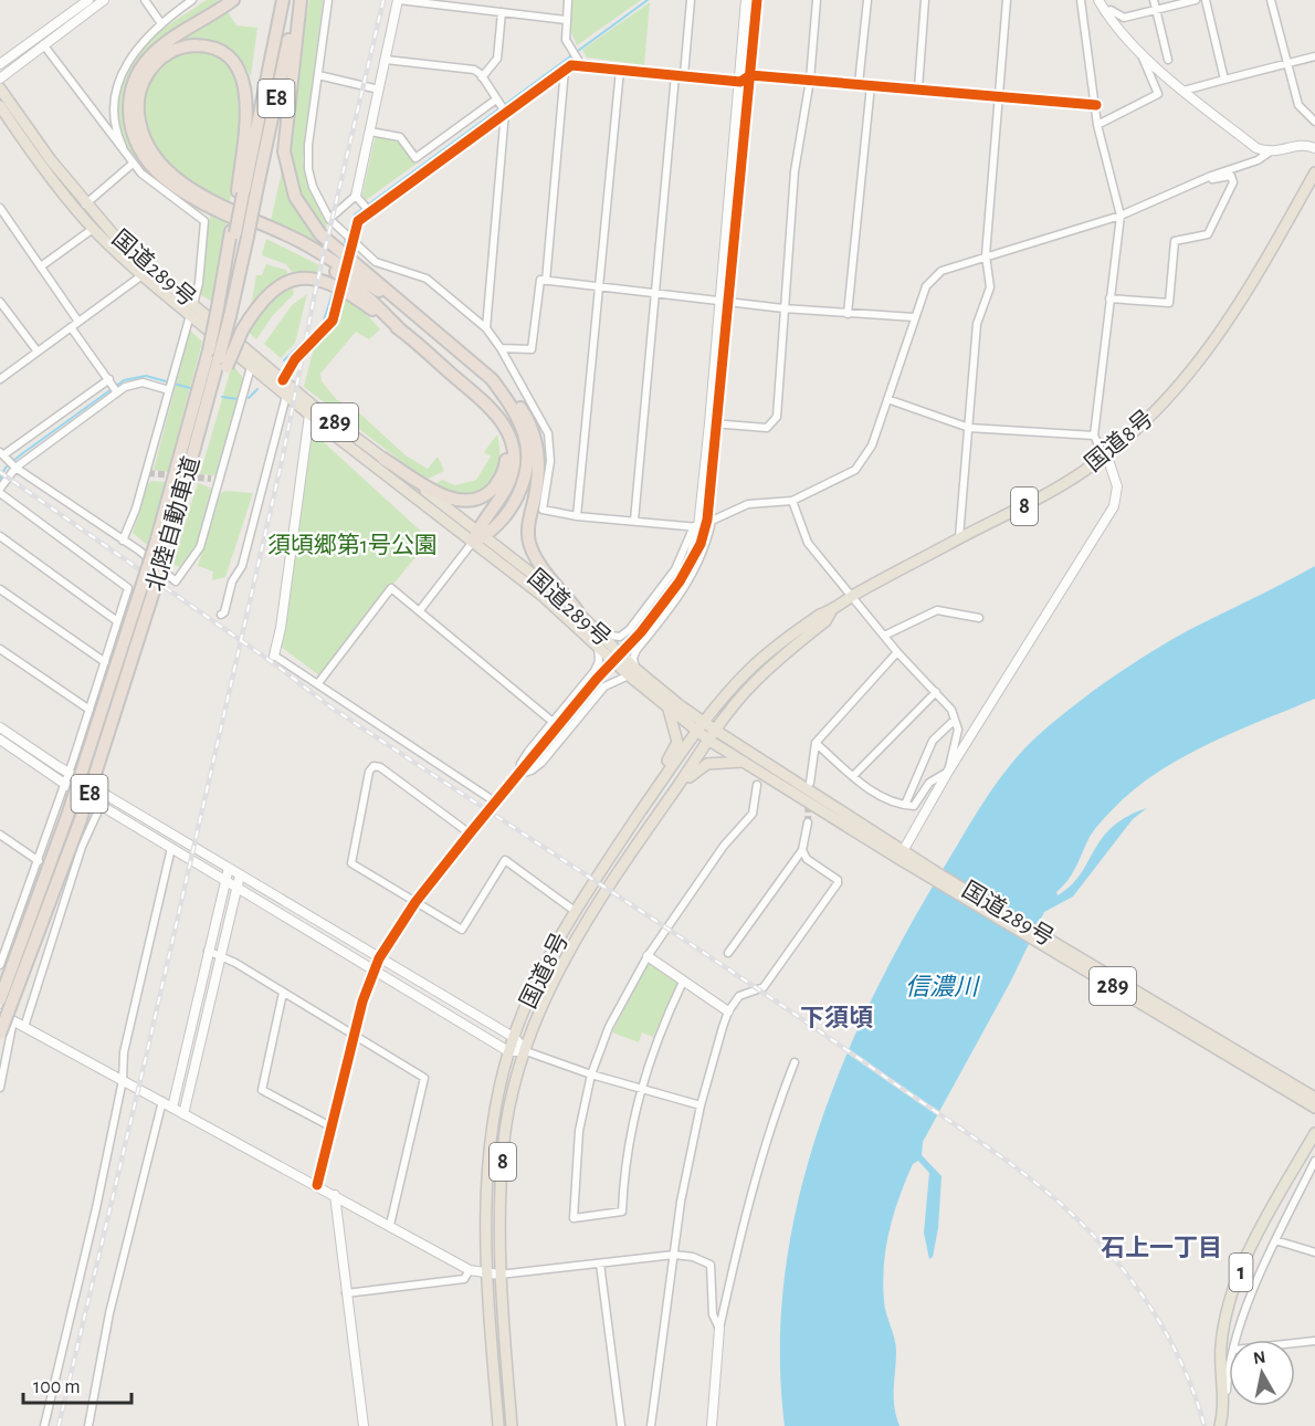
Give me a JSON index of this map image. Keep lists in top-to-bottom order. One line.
{"streets":{"highway":["E8","国道289号","289","国道8号","8","北陸自動車道"],"main road":["1"]},"crossings":[["E8","北陸自動車道"],["国道289号","国道8号"]],"districts":["下須頃","石上一丁目"],"water":["信濃川"],"parks":["須頃郷第1号公園"],"scale_bar":"100 m","north":"top"}
